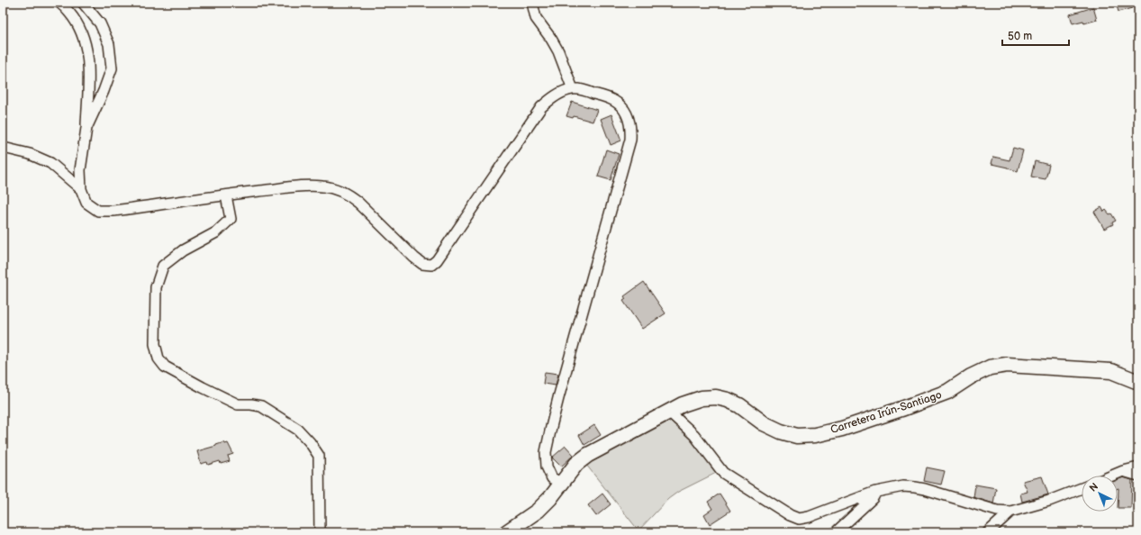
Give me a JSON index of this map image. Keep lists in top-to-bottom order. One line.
{"streets":{"highway":["Carretera Irún-Santiago"]},"scale_bar":"50 m","north":"top left"}
